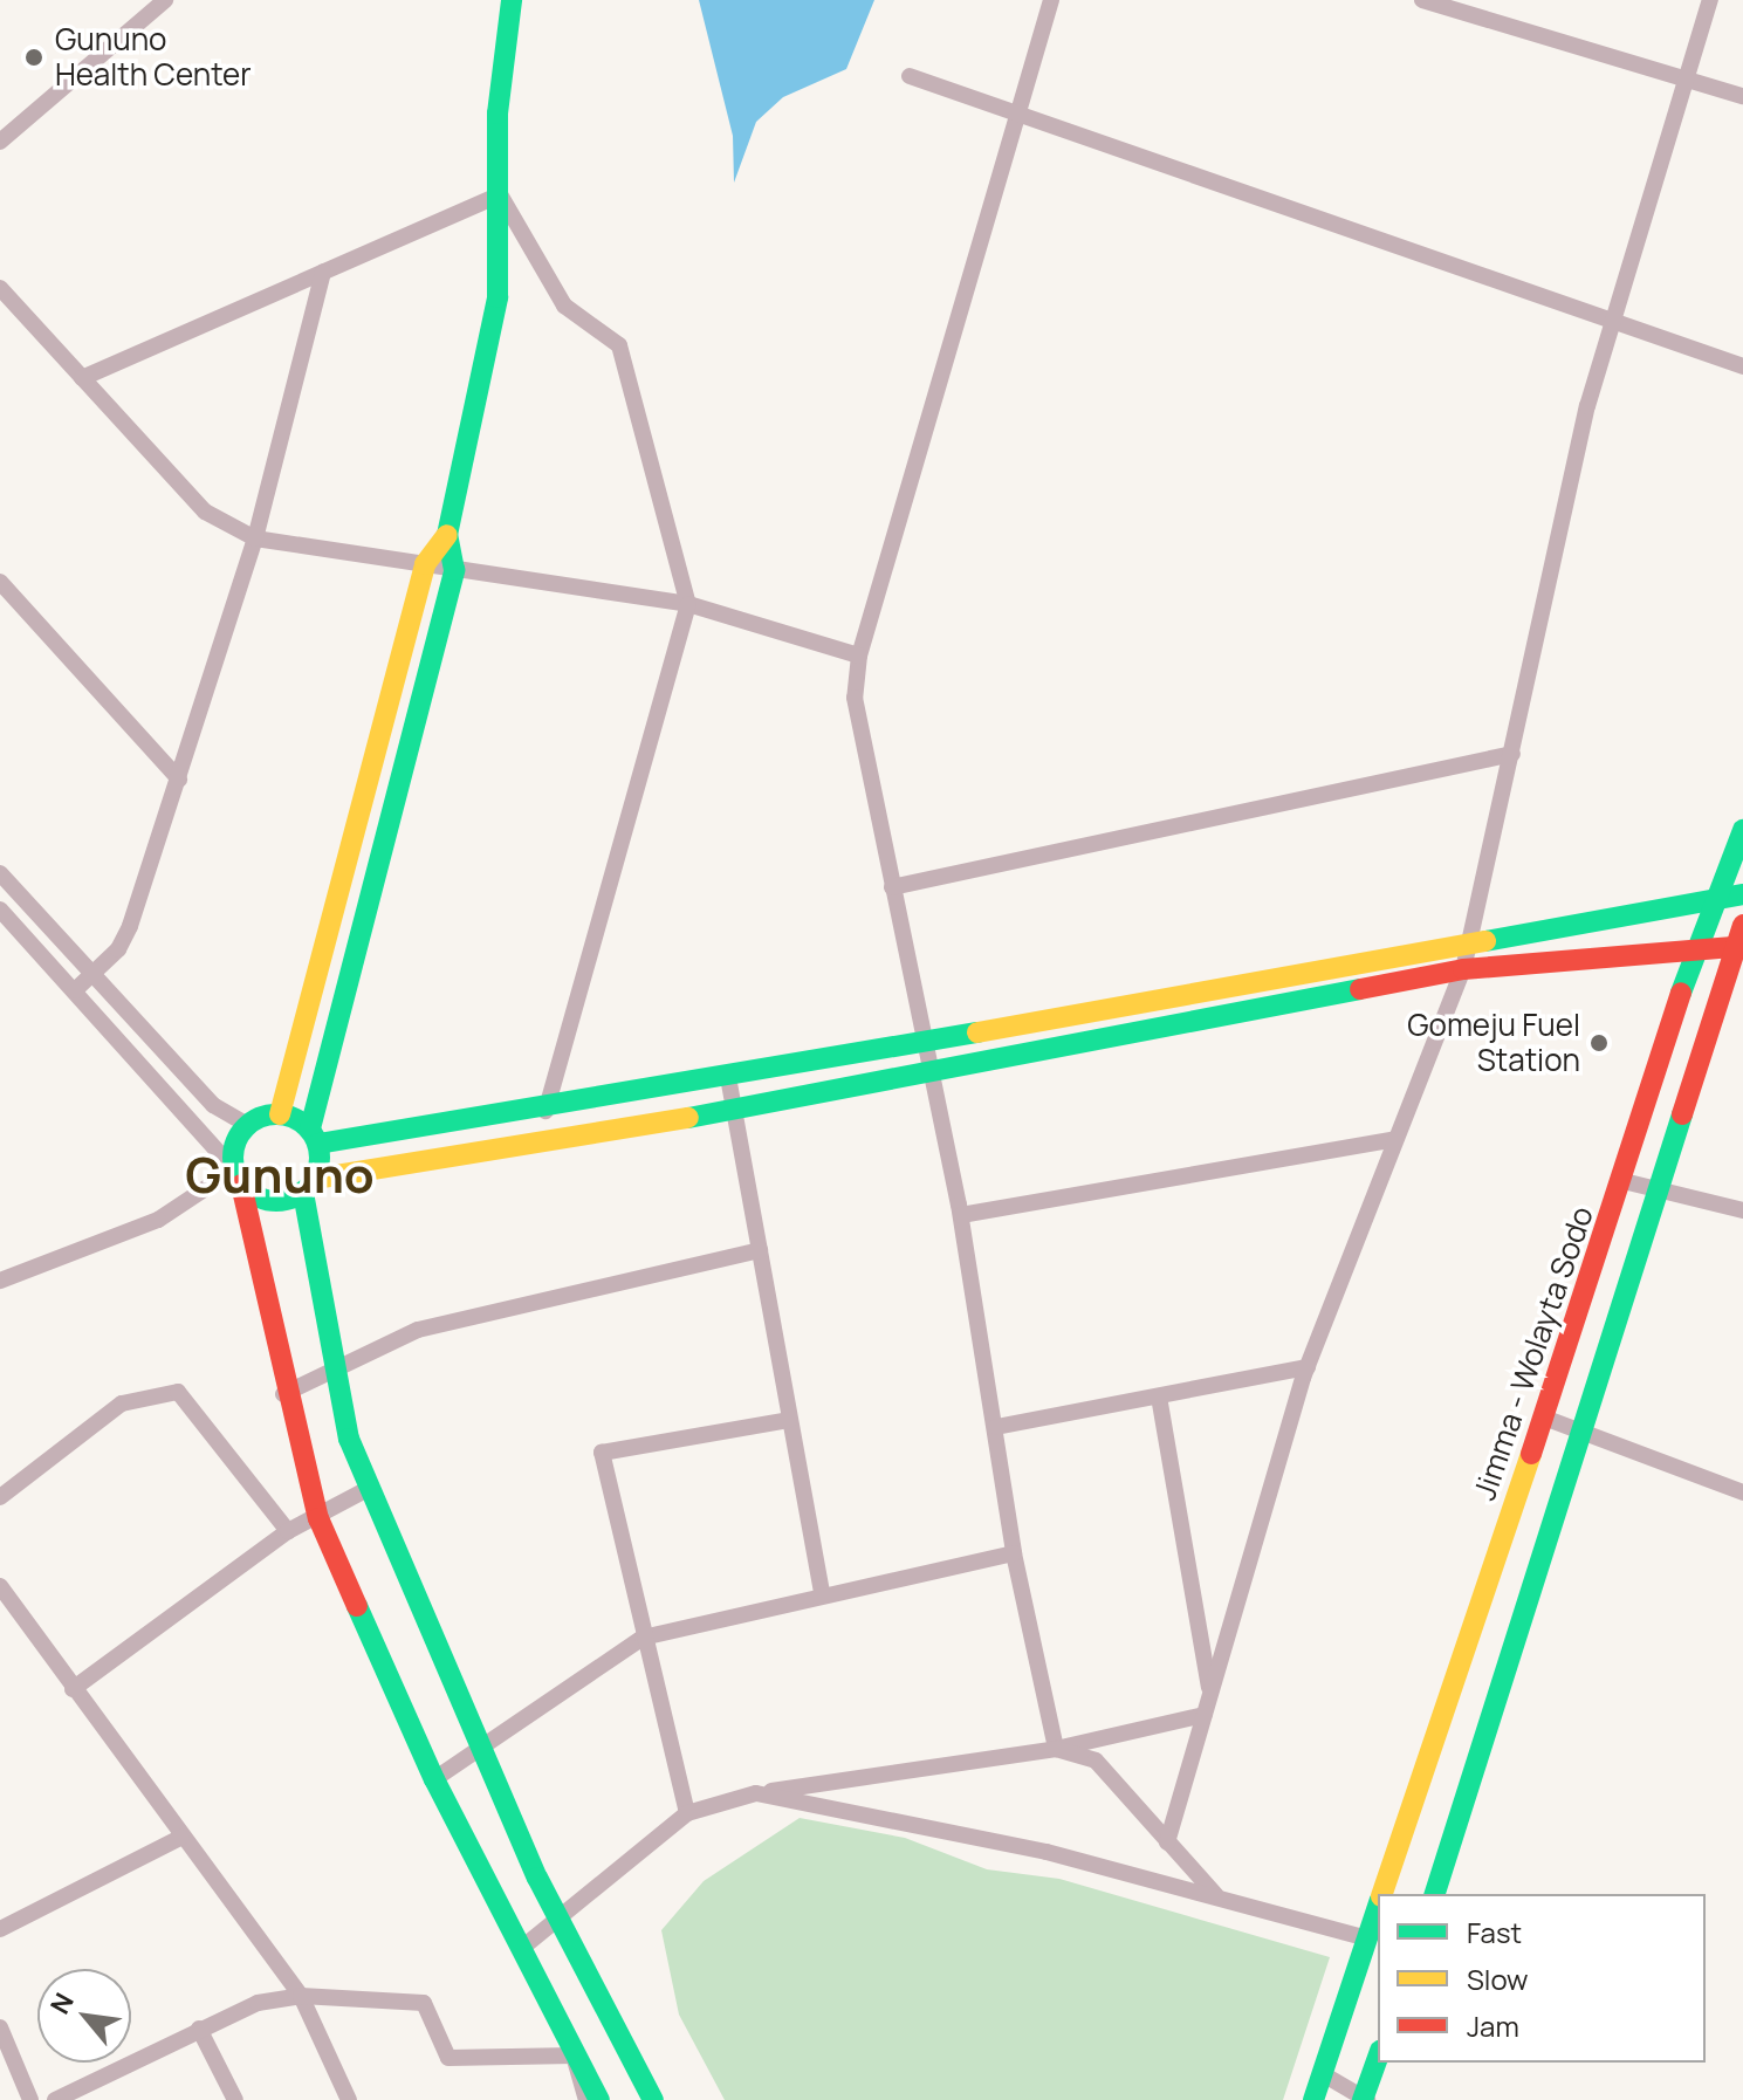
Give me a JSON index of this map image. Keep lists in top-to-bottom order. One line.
{"streets":{"main road":["Jimma - Wolayta Sodo"]},"districts":["Gununo"],"places":["Gununo Health Center","Gomeju Fuel Station"],"legend":["Fast","Slow","Jam"],"north":"top left"}
